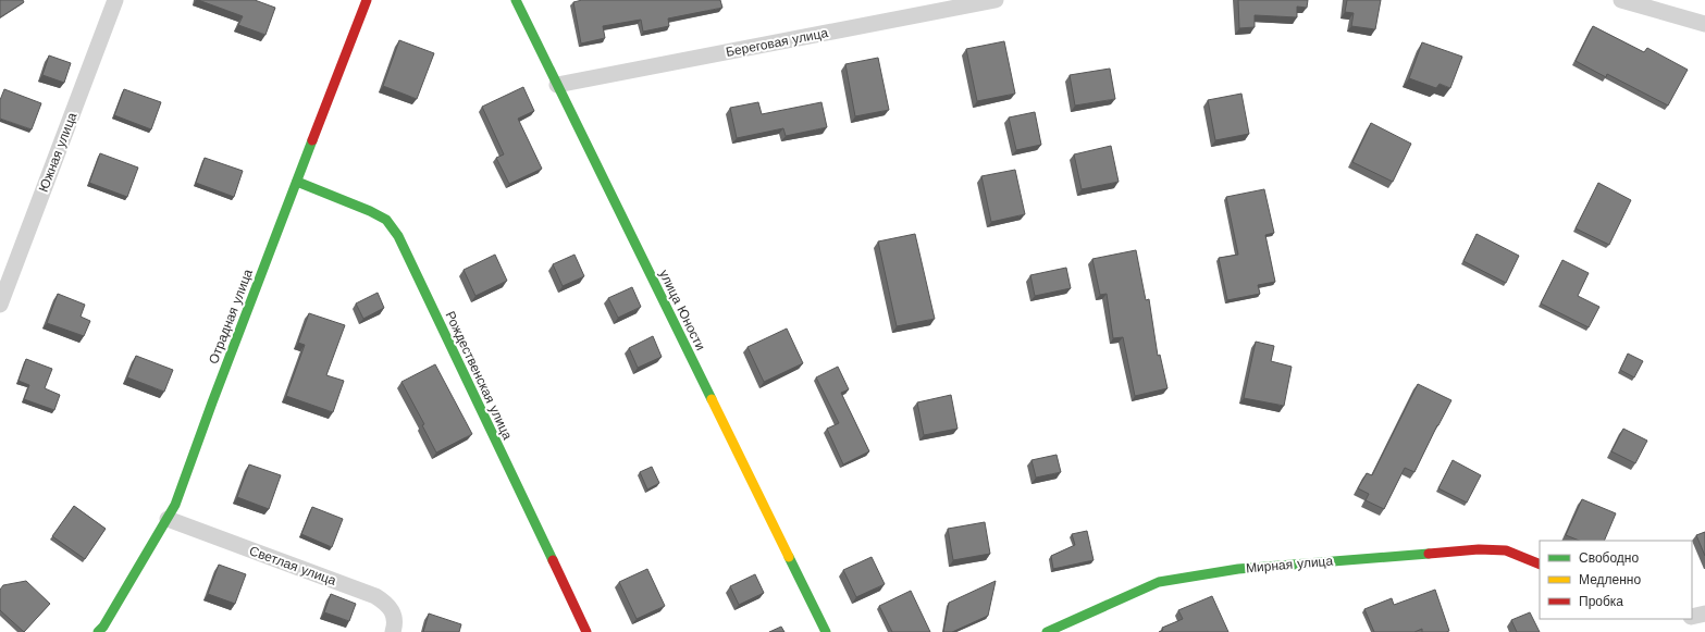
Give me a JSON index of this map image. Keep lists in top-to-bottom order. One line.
{"streets":{"street":["Береговая улица","Южная улица","улица Юности","Отрадная улица","Рождественская улица","Мирная улица","Светлая улица"]},"crossings":[["Береговая улица","улица Юности"],["Отрадная улица","Рождественская улица"],["Отрадная улица","Светлая улица"]],"legend":["Свободно","Медленно","Пробка"]}
